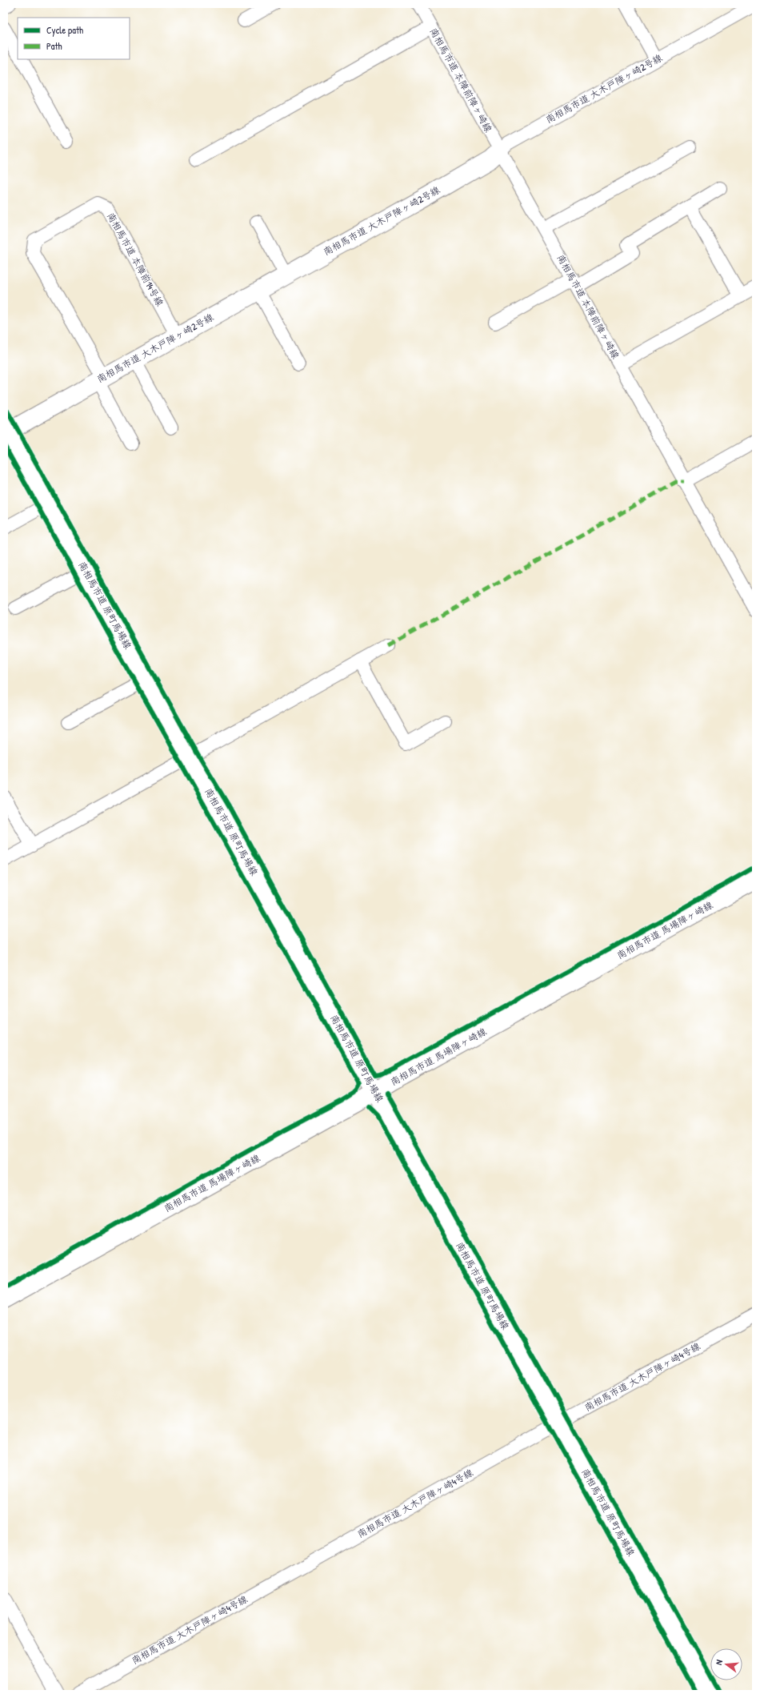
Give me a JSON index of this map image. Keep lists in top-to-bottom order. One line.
{"streets":{"street":["南相馬市道 本陣前陣ヶ崎線","南相馬市道 大木戸陣ヶ崎2号線","南相馬市道 本陣前14号線","南相馬市道 原町馬場線","南相馬市道 馬場陣ヶ崎線","南相馬市道 大木戸陣ヶ崎4号線"]},"crossings":[["南相馬市道 本陣前陣ヶ崎線","南相馬市道 大木戸陣ヶ崎2号線"],["南相馬市道 大木戸陣ヶ崎2号線","南相馬市道 本陣前14号線"],["南相馬市道 大木戸陣ヶ崎2号線","南相馬市道 原町馬場線"],["南相馬市道 原町馬場線","南相馬市道 馬場陣ヶ崎線"],["南相馬市道 原町馬場線","南相馬市道 大木戸陣ヶ崎4号線"]],"legend":["Cycle path","Path"],"north":"left"}
